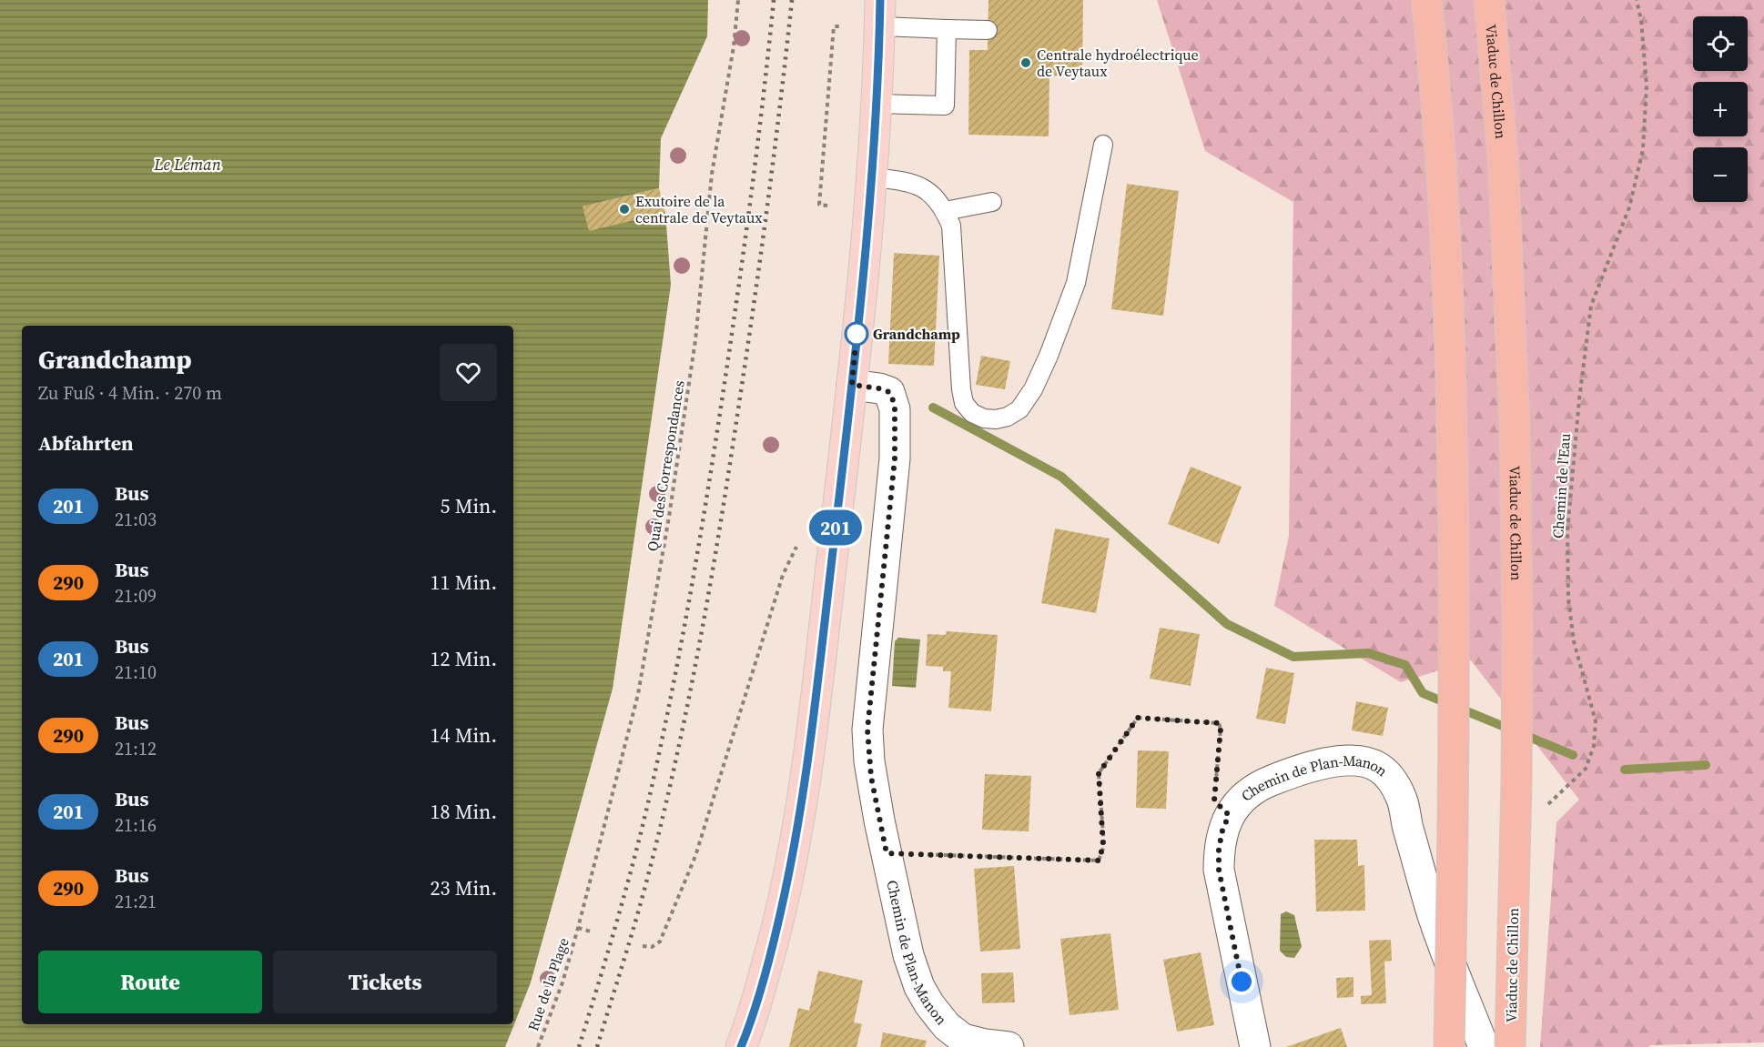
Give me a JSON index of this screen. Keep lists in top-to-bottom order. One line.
{"streets":{"highway":["Viaduc de Chillon"],"street":["Chemin de Plan-Manon"],"path":["Quai des Correspondances","Chemin de l'Eau","Rue de la Plage"]},"crossings":[["Quai des Correspondances","Rue de la Plage"]],"water":["Le Léman"],"places":["Centrale hydroélectrique de Veytaux","Exutoire de la centrale de Veytaux","Grandchamp"],"lines":["bus line 201"],"page":{"on_map":"201","map_buttons":["+","−"],"heading":[["Grandchamp","Zu Fuß · 4 Min. · 270 m"],"Abfahrten"],"list":[{"mark":"201","name":"Bus","note":"21:03","value":"5 Min."},{"mark":"290","name":"Bus","note":"21:09","value":"11 Min."},{"mark":"201","name":"Bus","note":"21:10","value":"12 Min."},{"mark":"290","name":"Bus","note":"21:12","value":"14 Min."},{"mark":"201","name":"Bus","note":"21:16","value":"18 Min."},{"mark":"290","name":"Bus","note":"21:21","value":"23 Min."}],"buttons":["Route","Tickets"]}}
